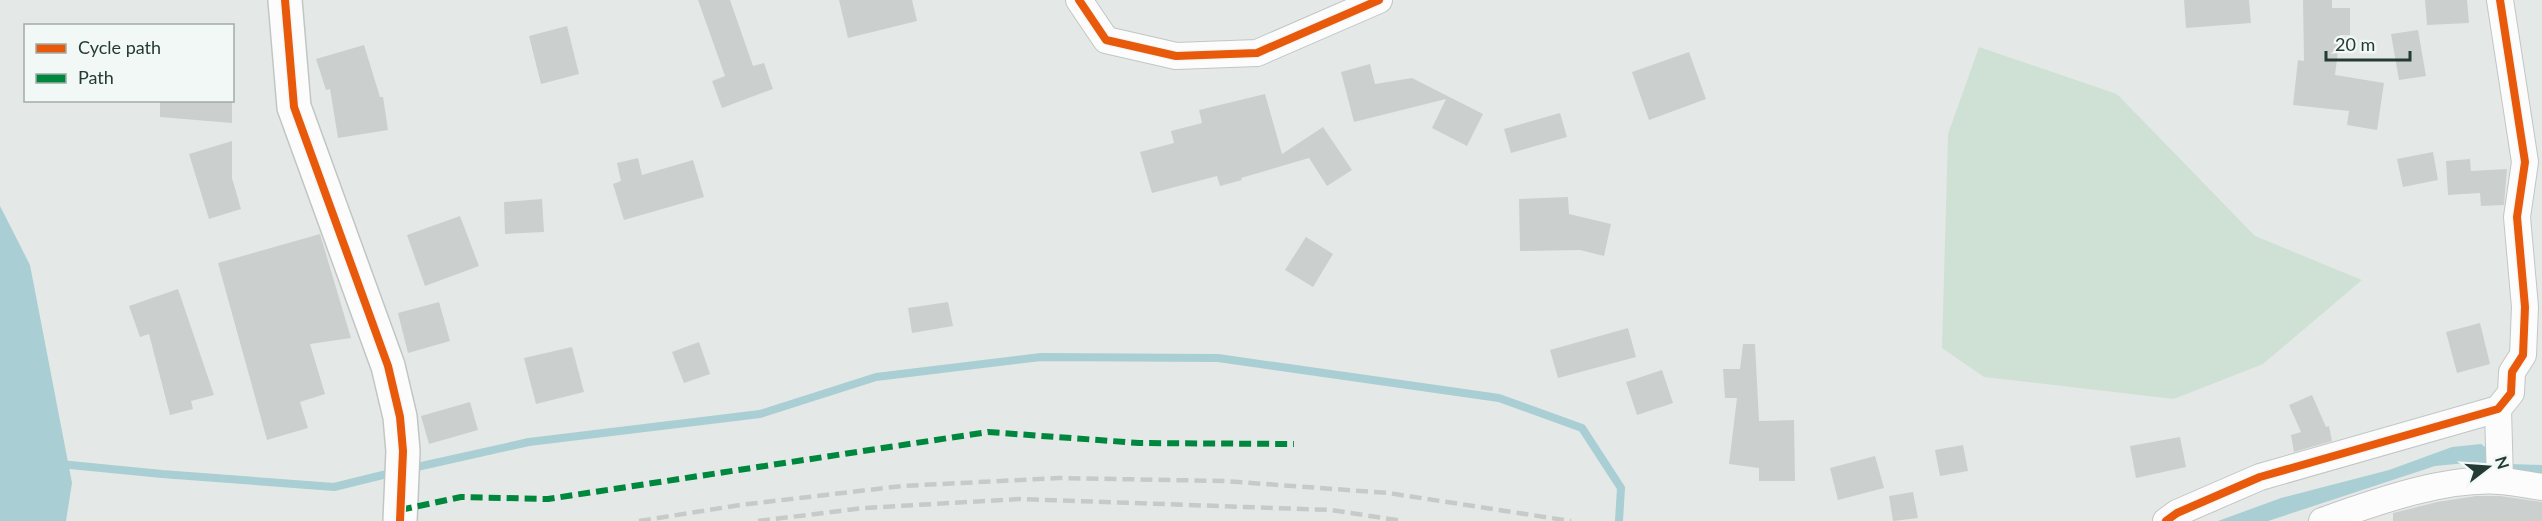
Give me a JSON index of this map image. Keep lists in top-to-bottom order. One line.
{"legend":["Cycle path","Path"],"scale_bar":"20 m","north":"right"}
